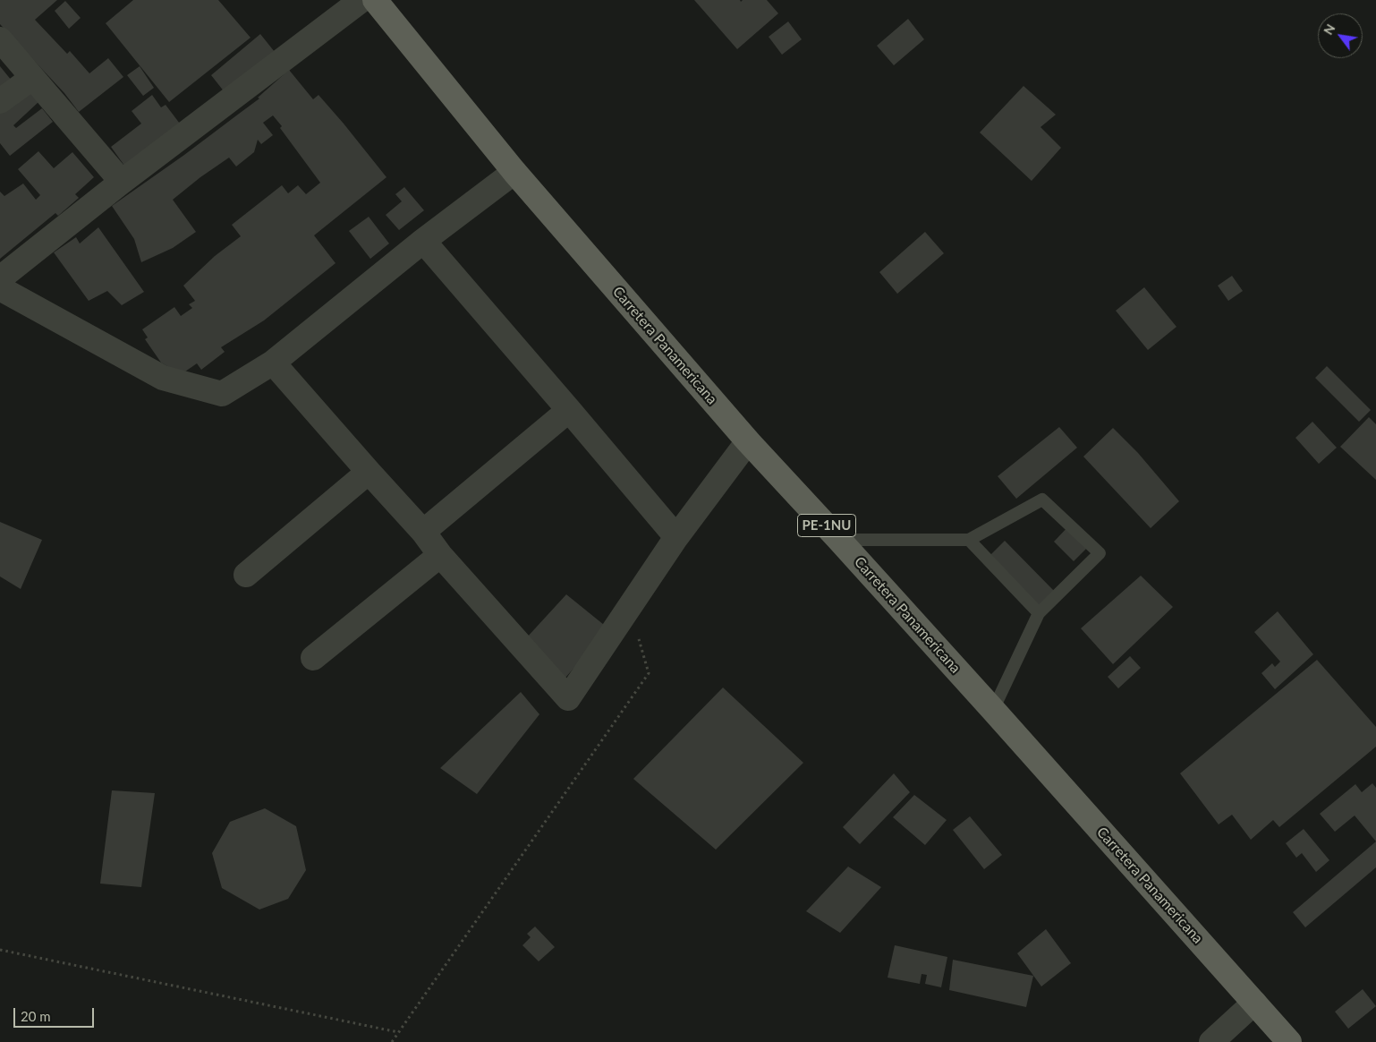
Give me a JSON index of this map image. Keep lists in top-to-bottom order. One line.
{"streets":{"main road":["Carretera Panamericana","PE-1NU"]},"scale_bar":"20 m","north":"top left"}
